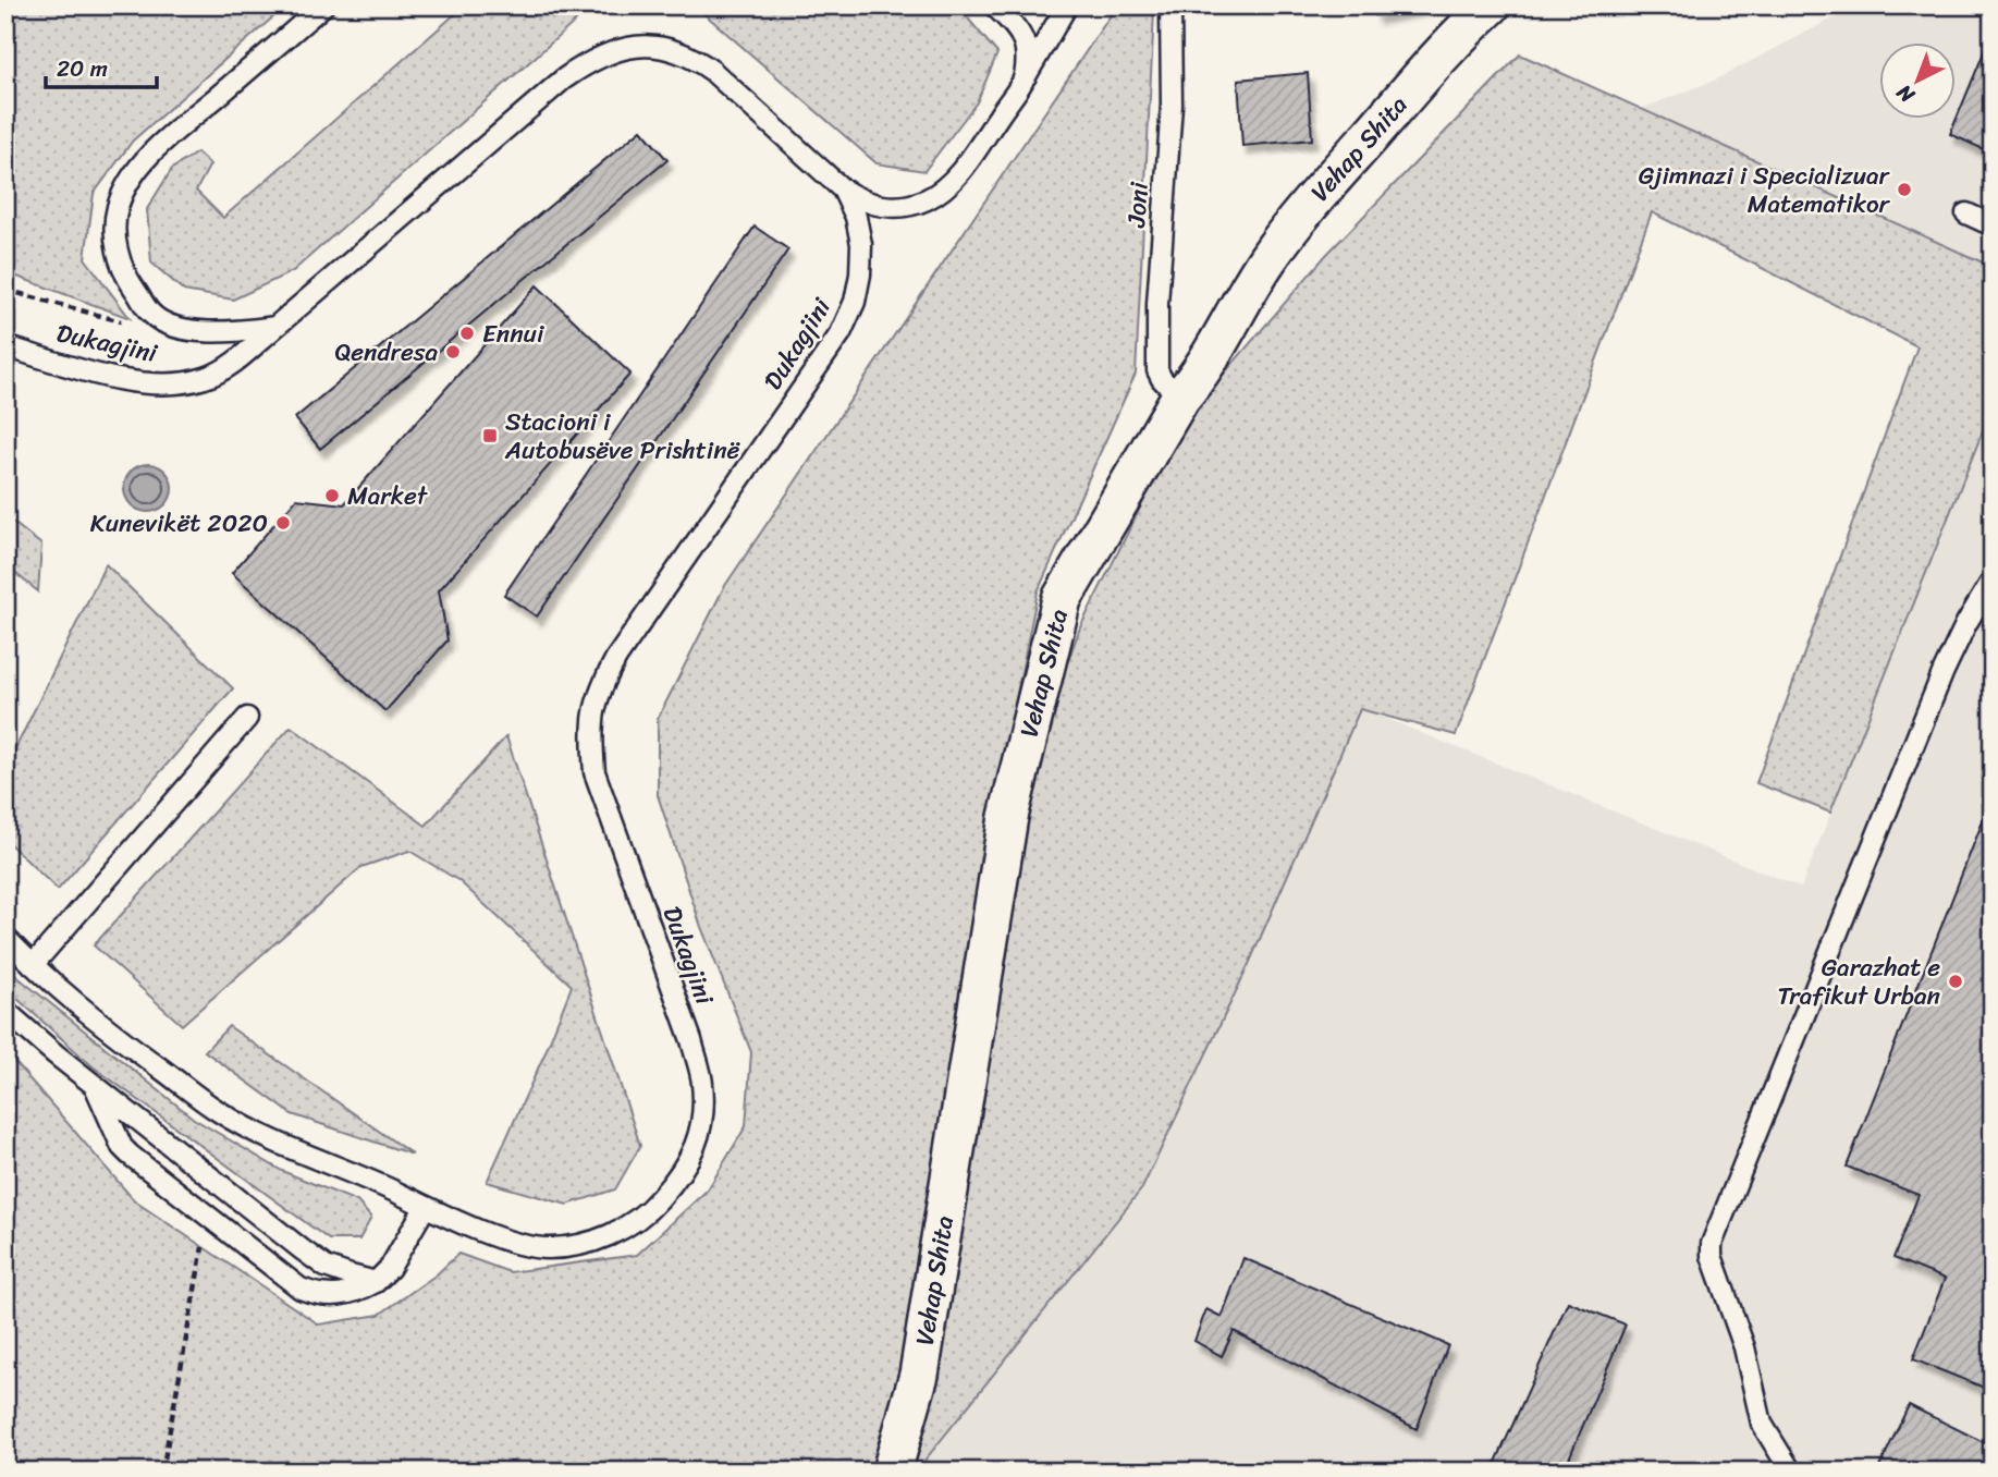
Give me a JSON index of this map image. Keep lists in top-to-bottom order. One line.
{"streets":{"street":["Vehap Shita"],"lane":["Joni","Dukagjini"]},"crossings":[["Vehap Shita","Joni"]],"places":{"other":["Gjimnazi i Specializuar Matematikor","Ennui","Qendresa","Market","Kunevikët 2020","Garazhat e Trafikut Urban"],"transit":["Stacioni i Autobusëve Prishtinë"]},"scale_bar":"20 m","north":"bottom left"}
